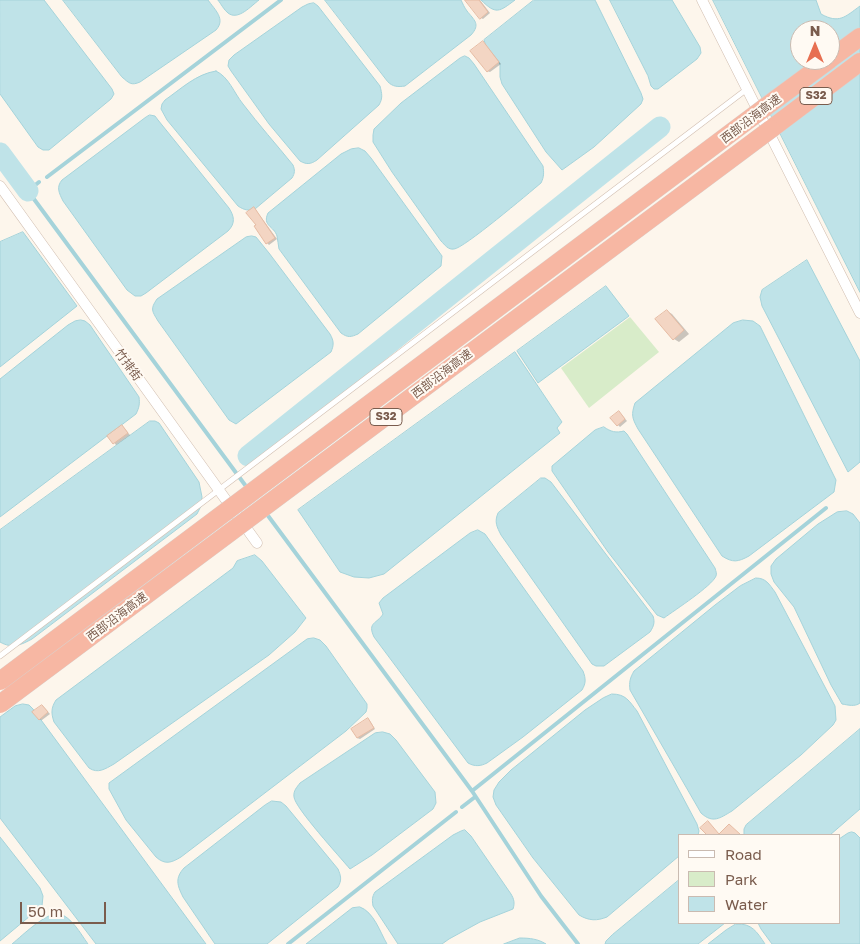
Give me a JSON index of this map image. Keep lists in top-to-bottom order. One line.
{"streets":{"highway":["S32","西部沿海高速"],"street":["竹排街"]},"legend":["Road","Park","Water"],"scale_bar":"50 m","north":"top"}
